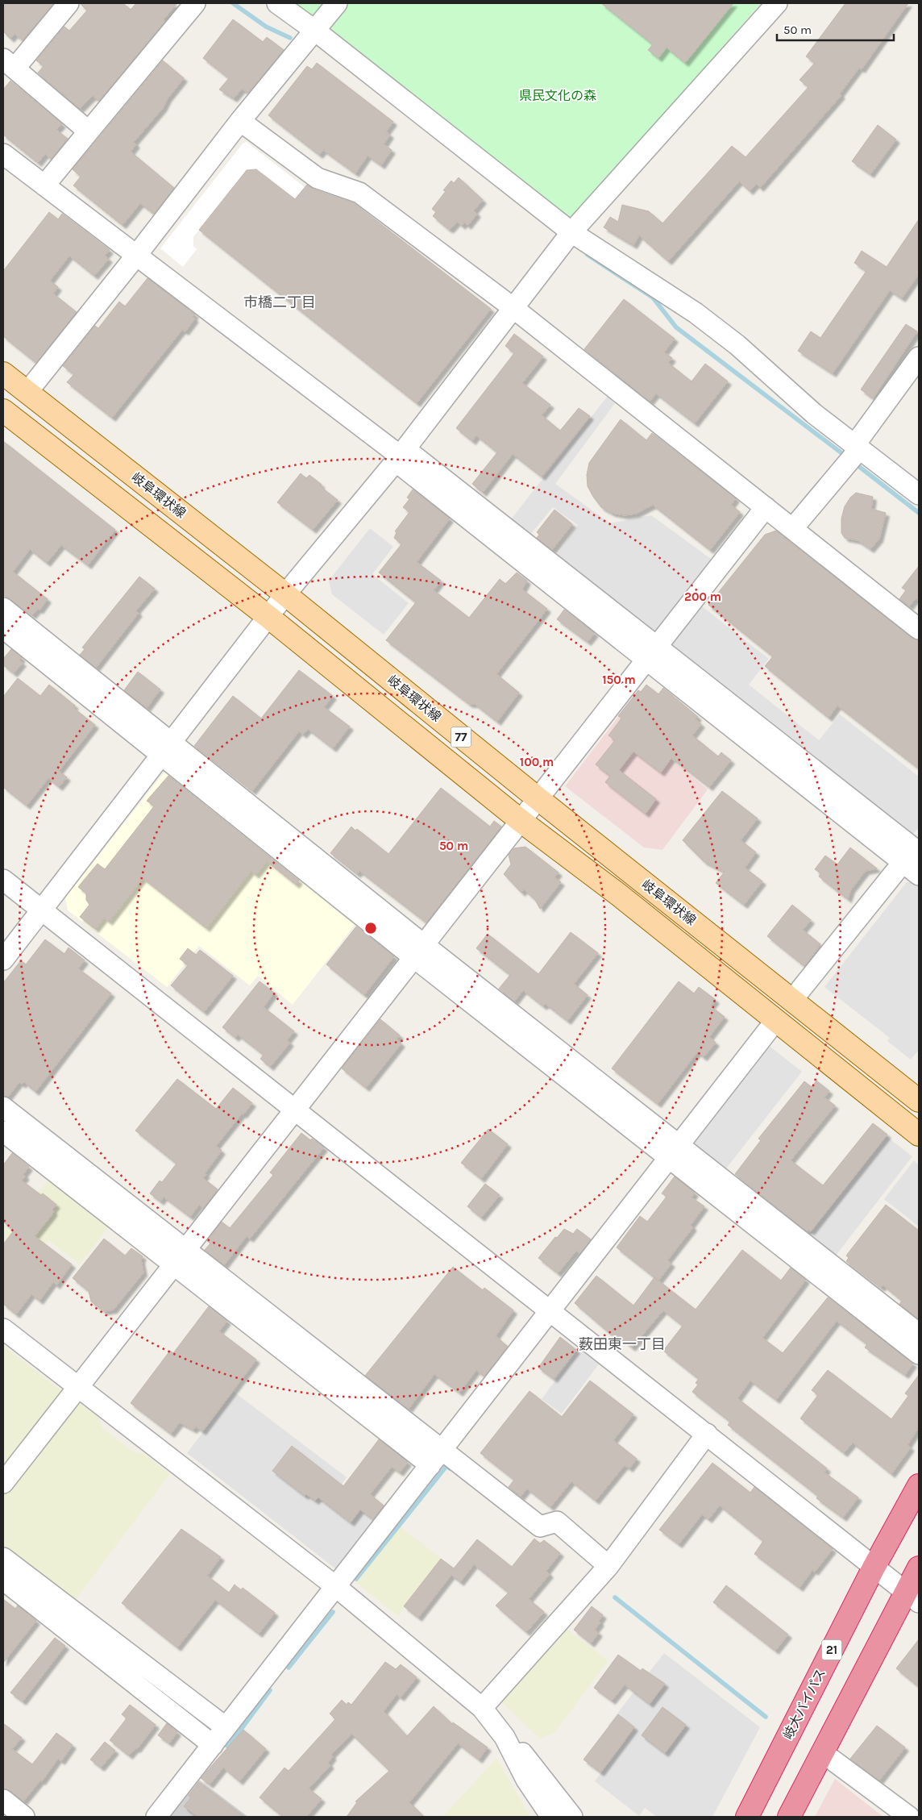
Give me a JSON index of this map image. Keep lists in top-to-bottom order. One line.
{"streets":{"highway":["21","岐大バイパス"],"main road":["岐阜環状線","77"]},"districts":["市橋二丁目","薮田東一丁目"],"parks":["県民文化の森"],"scale_bar":"50 m","rings":["200 m","150 m","100 m","50 m"]}
